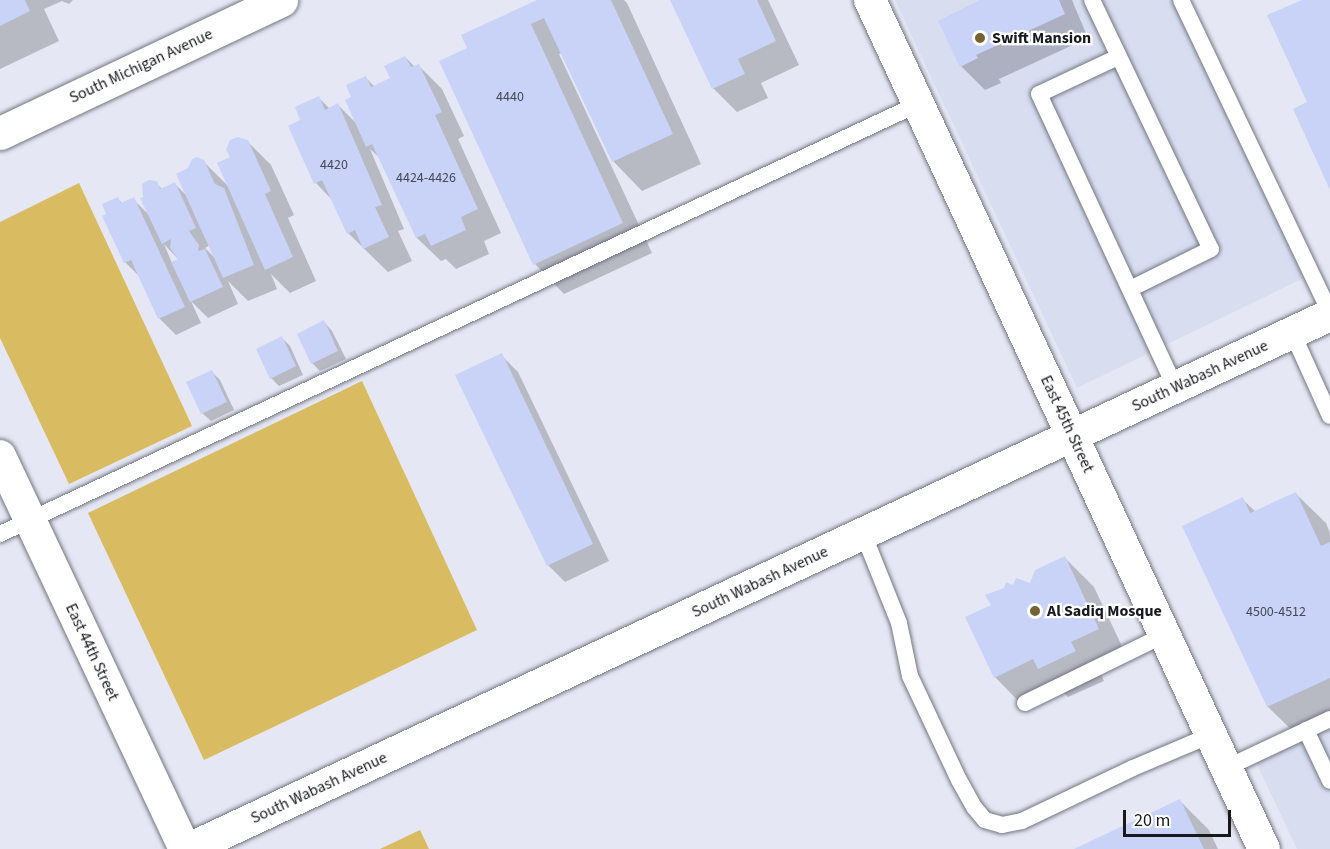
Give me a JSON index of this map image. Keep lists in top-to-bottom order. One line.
{"streets":{"street":["South Michigan Avenue","South Wabash Avenue","East 45th Street","East 44th Street"]},"crossings":[["South Wabash Avenue","East 45th Street"]],"places":["Swift Mansion","Al Sadiq Mosque"],"house_numbers":["4440","4420","4424-4426","4500-4512"],"scale_bar":"20 m"}
